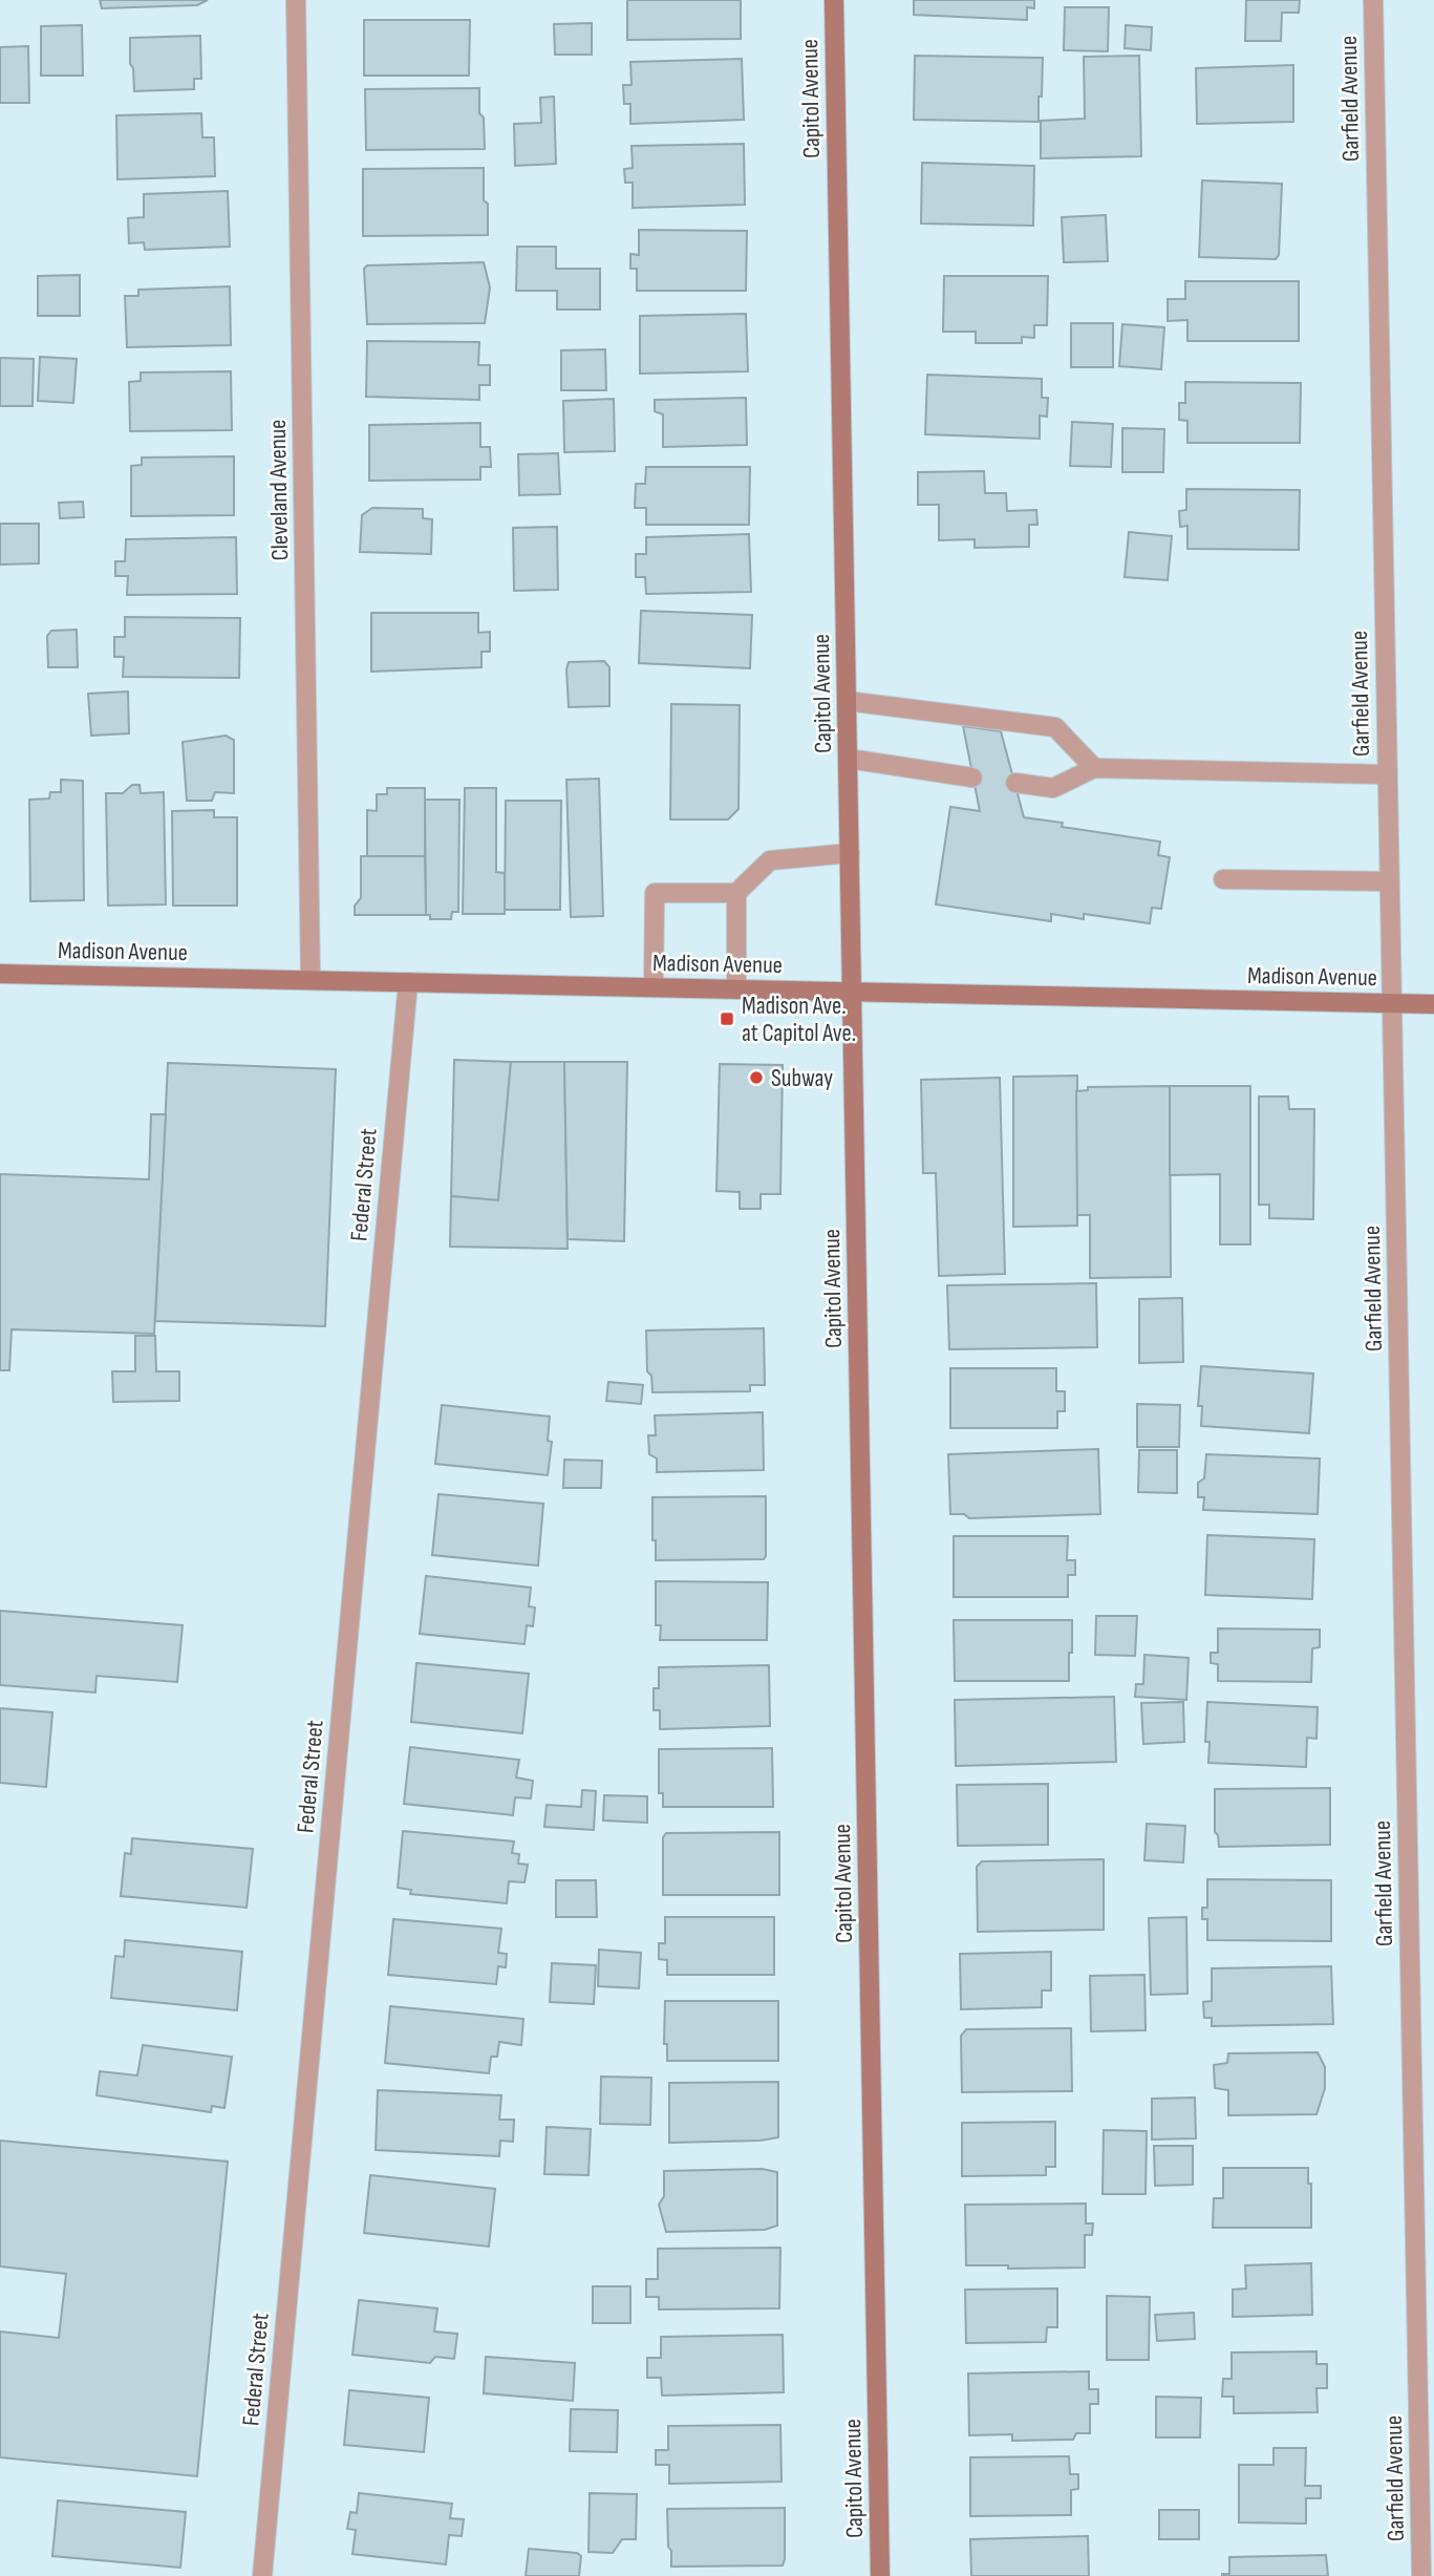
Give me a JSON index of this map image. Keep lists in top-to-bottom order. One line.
{"streets":{"main road":["Capitol Avenue","Madison Avenue"],"street":["Garfield Avenue","Cleveland Avenue","Federal Street"]},"crossings":[["Capitol Avenue","Madison Avenue"],["Garfield Avenue","Madison Avenue"],["Cleveland Avenue","Madison Avenue"],["Madison Avenue","Federal Street"]],"places":{"transit":["Madison Ave. at Capitol Ave."],"other":["Subway"]}}
